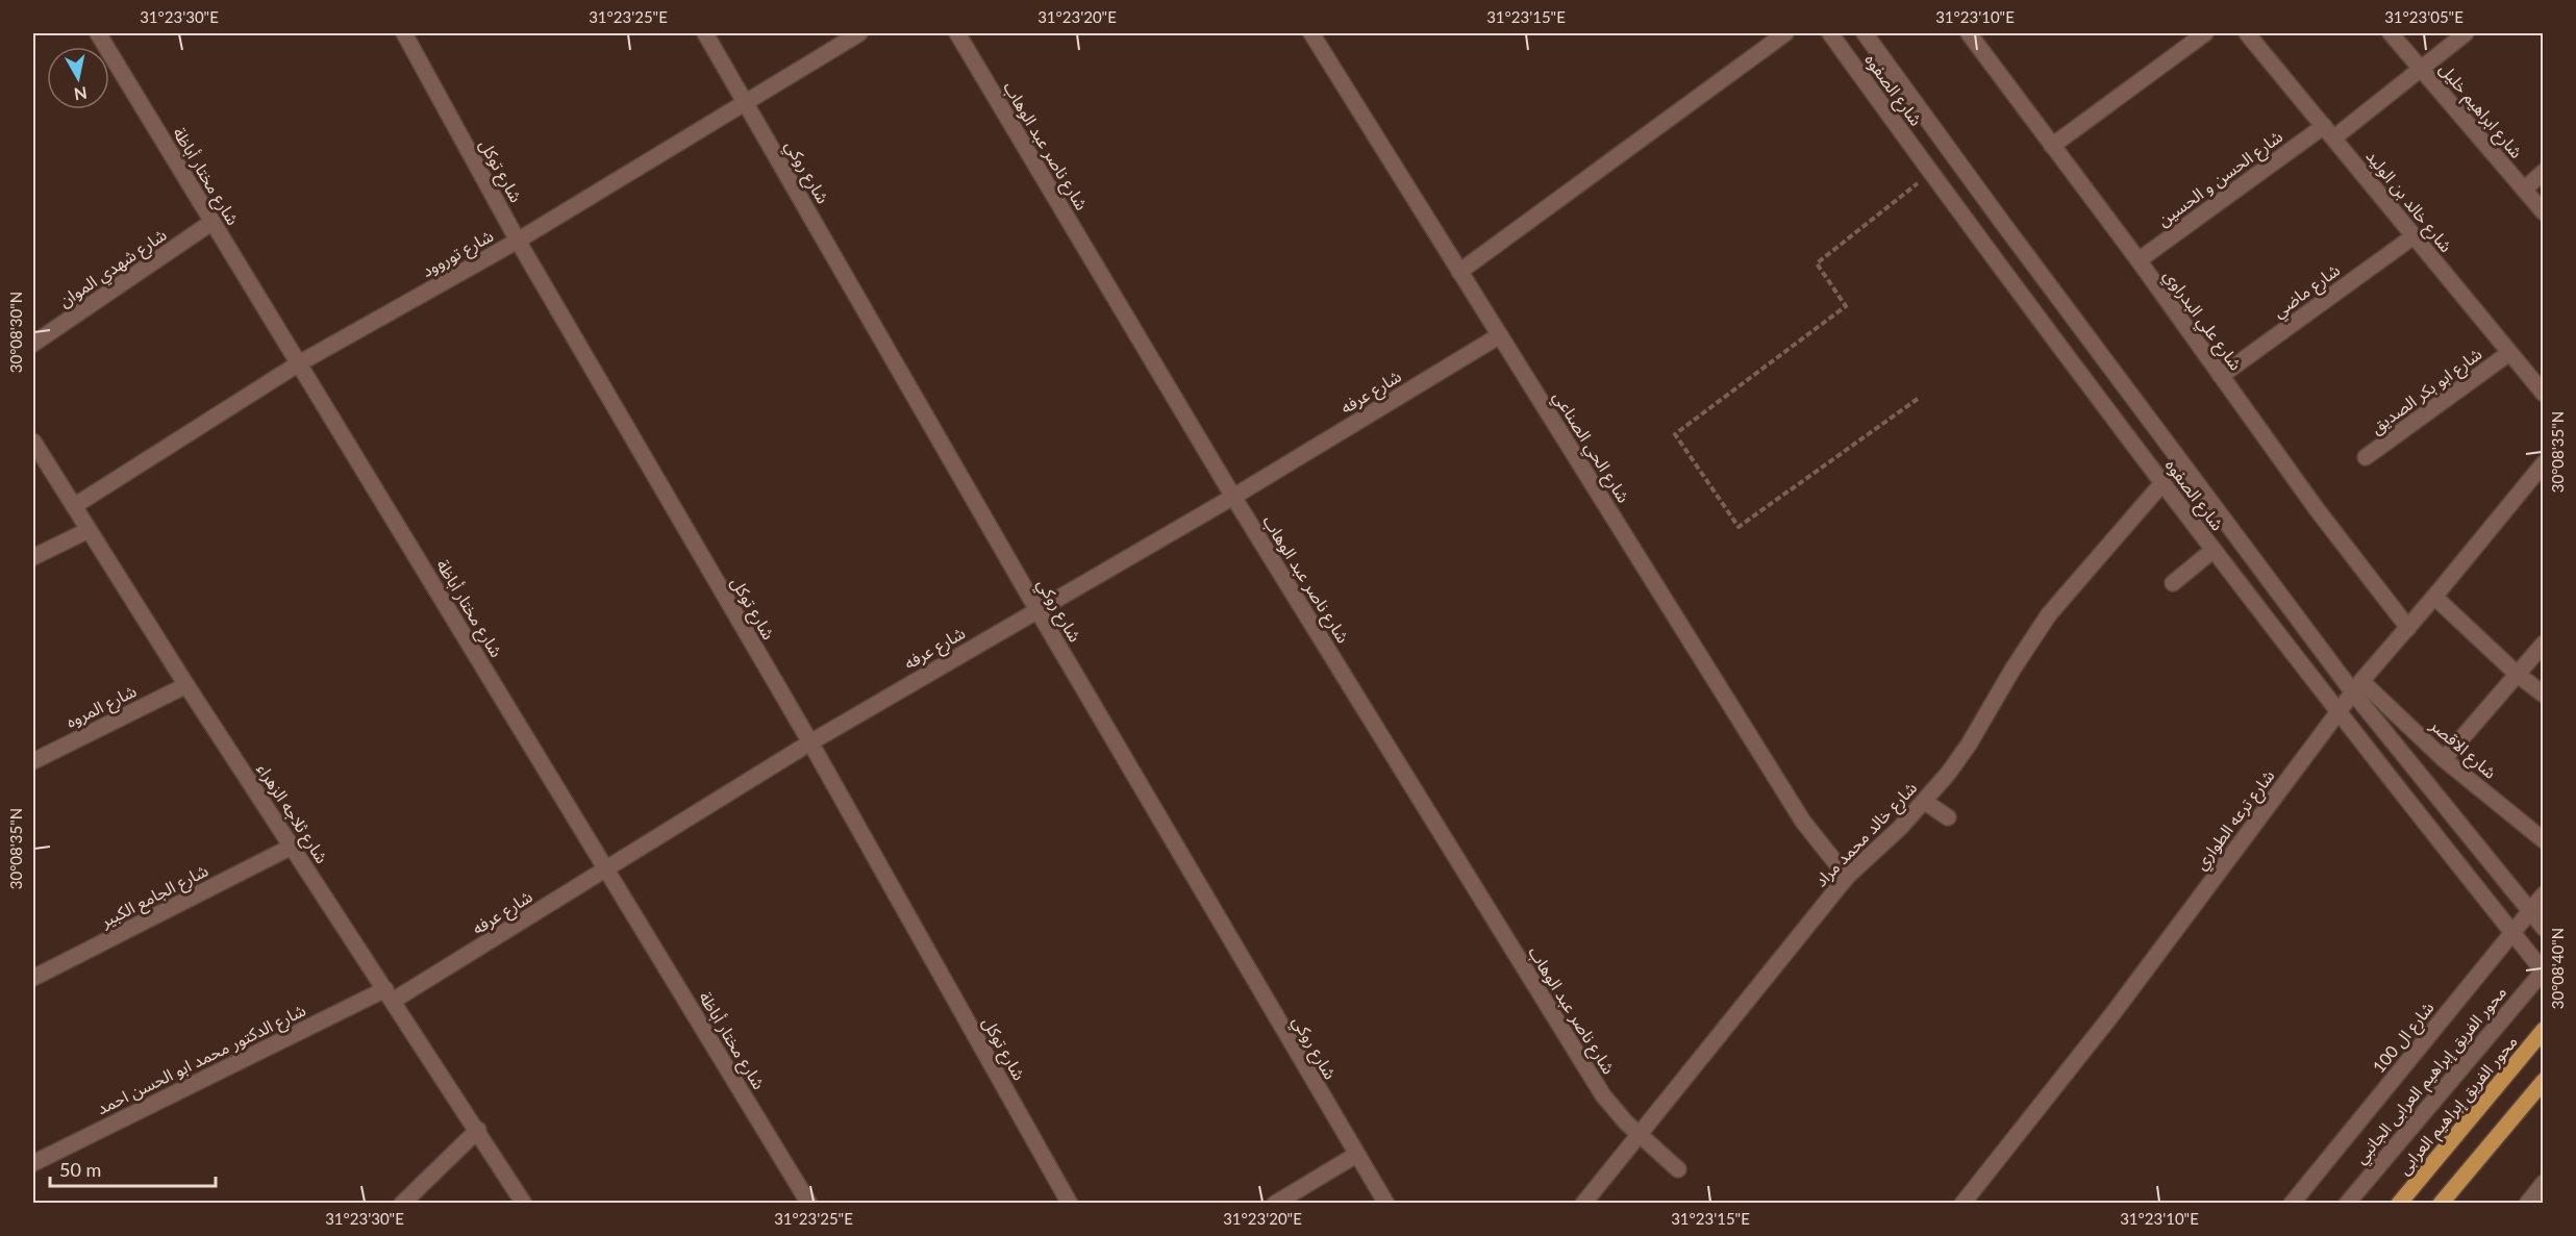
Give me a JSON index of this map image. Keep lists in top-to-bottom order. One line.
{"streets":{"main road":["محور الفريق إبراهيم العرابى"],"street":["شارع الصفوه","شارع ابراهيم خليل","شارع ناصر عبد الوهاب","شارع توكل","شارع روكي","شارع مختار أباظة","شارع الحسن و الحسين","شارع خالد بن الوليد","شارع توروود","شارع شهدي الموان","شارع ماضي","شارع علي البدراوي","شارع ابو بكر الصديق","شارع عرفه","شارع الحي الصناعي","شارع المروه","شارع الاقصر","شارع ثلاجه الزهراء","شارع ترعه الطواري","شارع خالد محمد مراد","شارع الجامع الكبير","شارع ال 100","شارع الدكتور محمد ابو الحسن احمد","محور الفريق إبراهيم العرابى الجانبي"]},"crossings":[["شارع الصفوه","شارع الاقصر"],["شارع الصفوه","شارع ترعه الطواري"],["شارع الصفوه","شارع خالد محمد مراد"],["شارع الصفوه","شارع ال 100"],["شارع الصفوه","محور الفريق إبراهيم العرابى الجانبي"],["شارع ابراهيم خليل","شارع الحسن و الحسين"],["شارع ناصر عبد الوهاب","شارع عرفه"],["شارع ناصر عبد الوهاب","شارع خالد محمد مراد"],["شارع توكل","شارع توروود"],["شارع توكل","شارع عرفه"],["شارع روكي","شارع توروود"],["شارع روكي","شارع عرفه"],["شارع مختار أباظة","شارع توروود"],["شارع مختار أباظة","شارع شهدي الموان"],["شارع مختار أباظة","شارع عرفه"],["شارع الحسن و الحسين","شارع خالد بن الوليد"],["شارع الحسن و الحسين","شارع علي البدراوي"],["شارع خالد بن الوليد","شارع ماضي"],["شارع خالد بن الوليد","شارع ابو بكر الصديق"],["شارع توروود","شارع ثلاجه الزهراء"],["شارع ماضي","شارع علي البدراوي"],["شارع علي البدراوي","شارع ترعه الطواري"],["شارع عرفه","شارع الحي الصناعي"],["شارع عرفه","شارع ثلاجه الزهراء"],["شارع عرفه","شارع الدكتور محمد ابو الحسن احمد"],["شارع الحي الصناعي","شارع خالد محمد مراد"],["شارع المروه","شارع ثلاجه الزهراء"],["شارع الاقصر","شارع ترعه الطواري"],["شارع ثلاجه الزهراء","شارع الجامع الكبير"],["شارع ثلاجه الزهراء","شارع الدكتور محمد ابو الحسن احمد"]],"scale_bar":"50 m","north":"bottom","coordinates":["31°23'30\"E","31°23'25\"E","31°23'20\"E","31°23'15\"E","31°23'10\"E","31°23'05\"E","30°08'30\"N","30°08'35\"N","30°08'40\"N"]}
